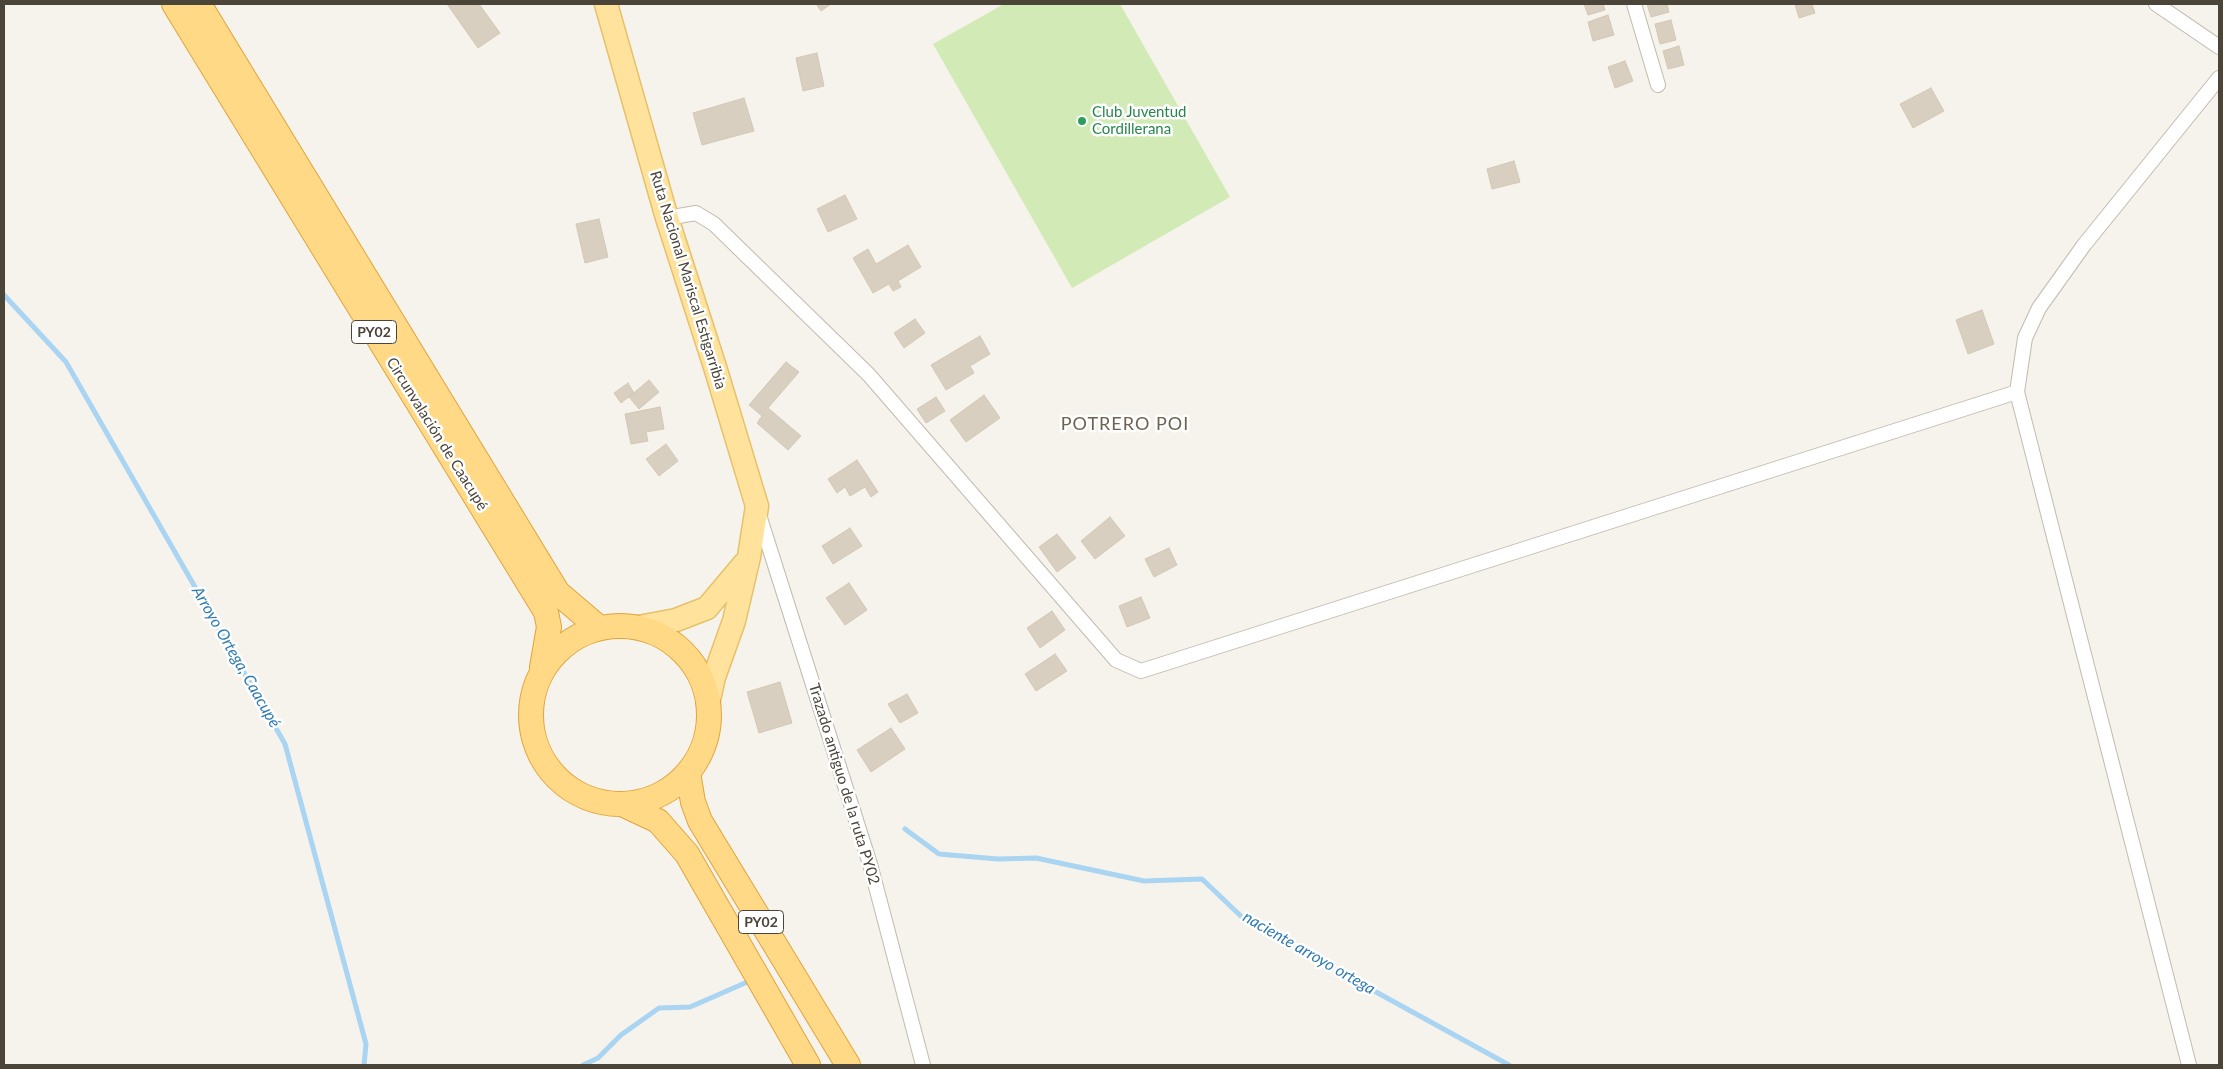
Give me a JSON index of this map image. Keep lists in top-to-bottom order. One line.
{"streets":{"highway":["PY02","Circunvalación de Caacupé"],"main road":["Ruta Nacional Mariscal Estigarribia"],"street":["Trazado antiguo de la ruta PY02"]},"crossings":[["Ruta Nacional Mariscal Estigarribia","PY02"],["Ruta Nacional Mariscal Estigarribia","Circunvalación de Caacupé"],["Ruta Nacional Mariscal Estigarribia","Trazado antiguo de la ruta PY02"],["PY02","Circunvalación de Caacupé"]],"districts":["POTRERO POI"],"water":["Arroyo Ortega, Caacupé","naciente arroyo ortega"],"places":["Club Juventud Cordillerana"]}
